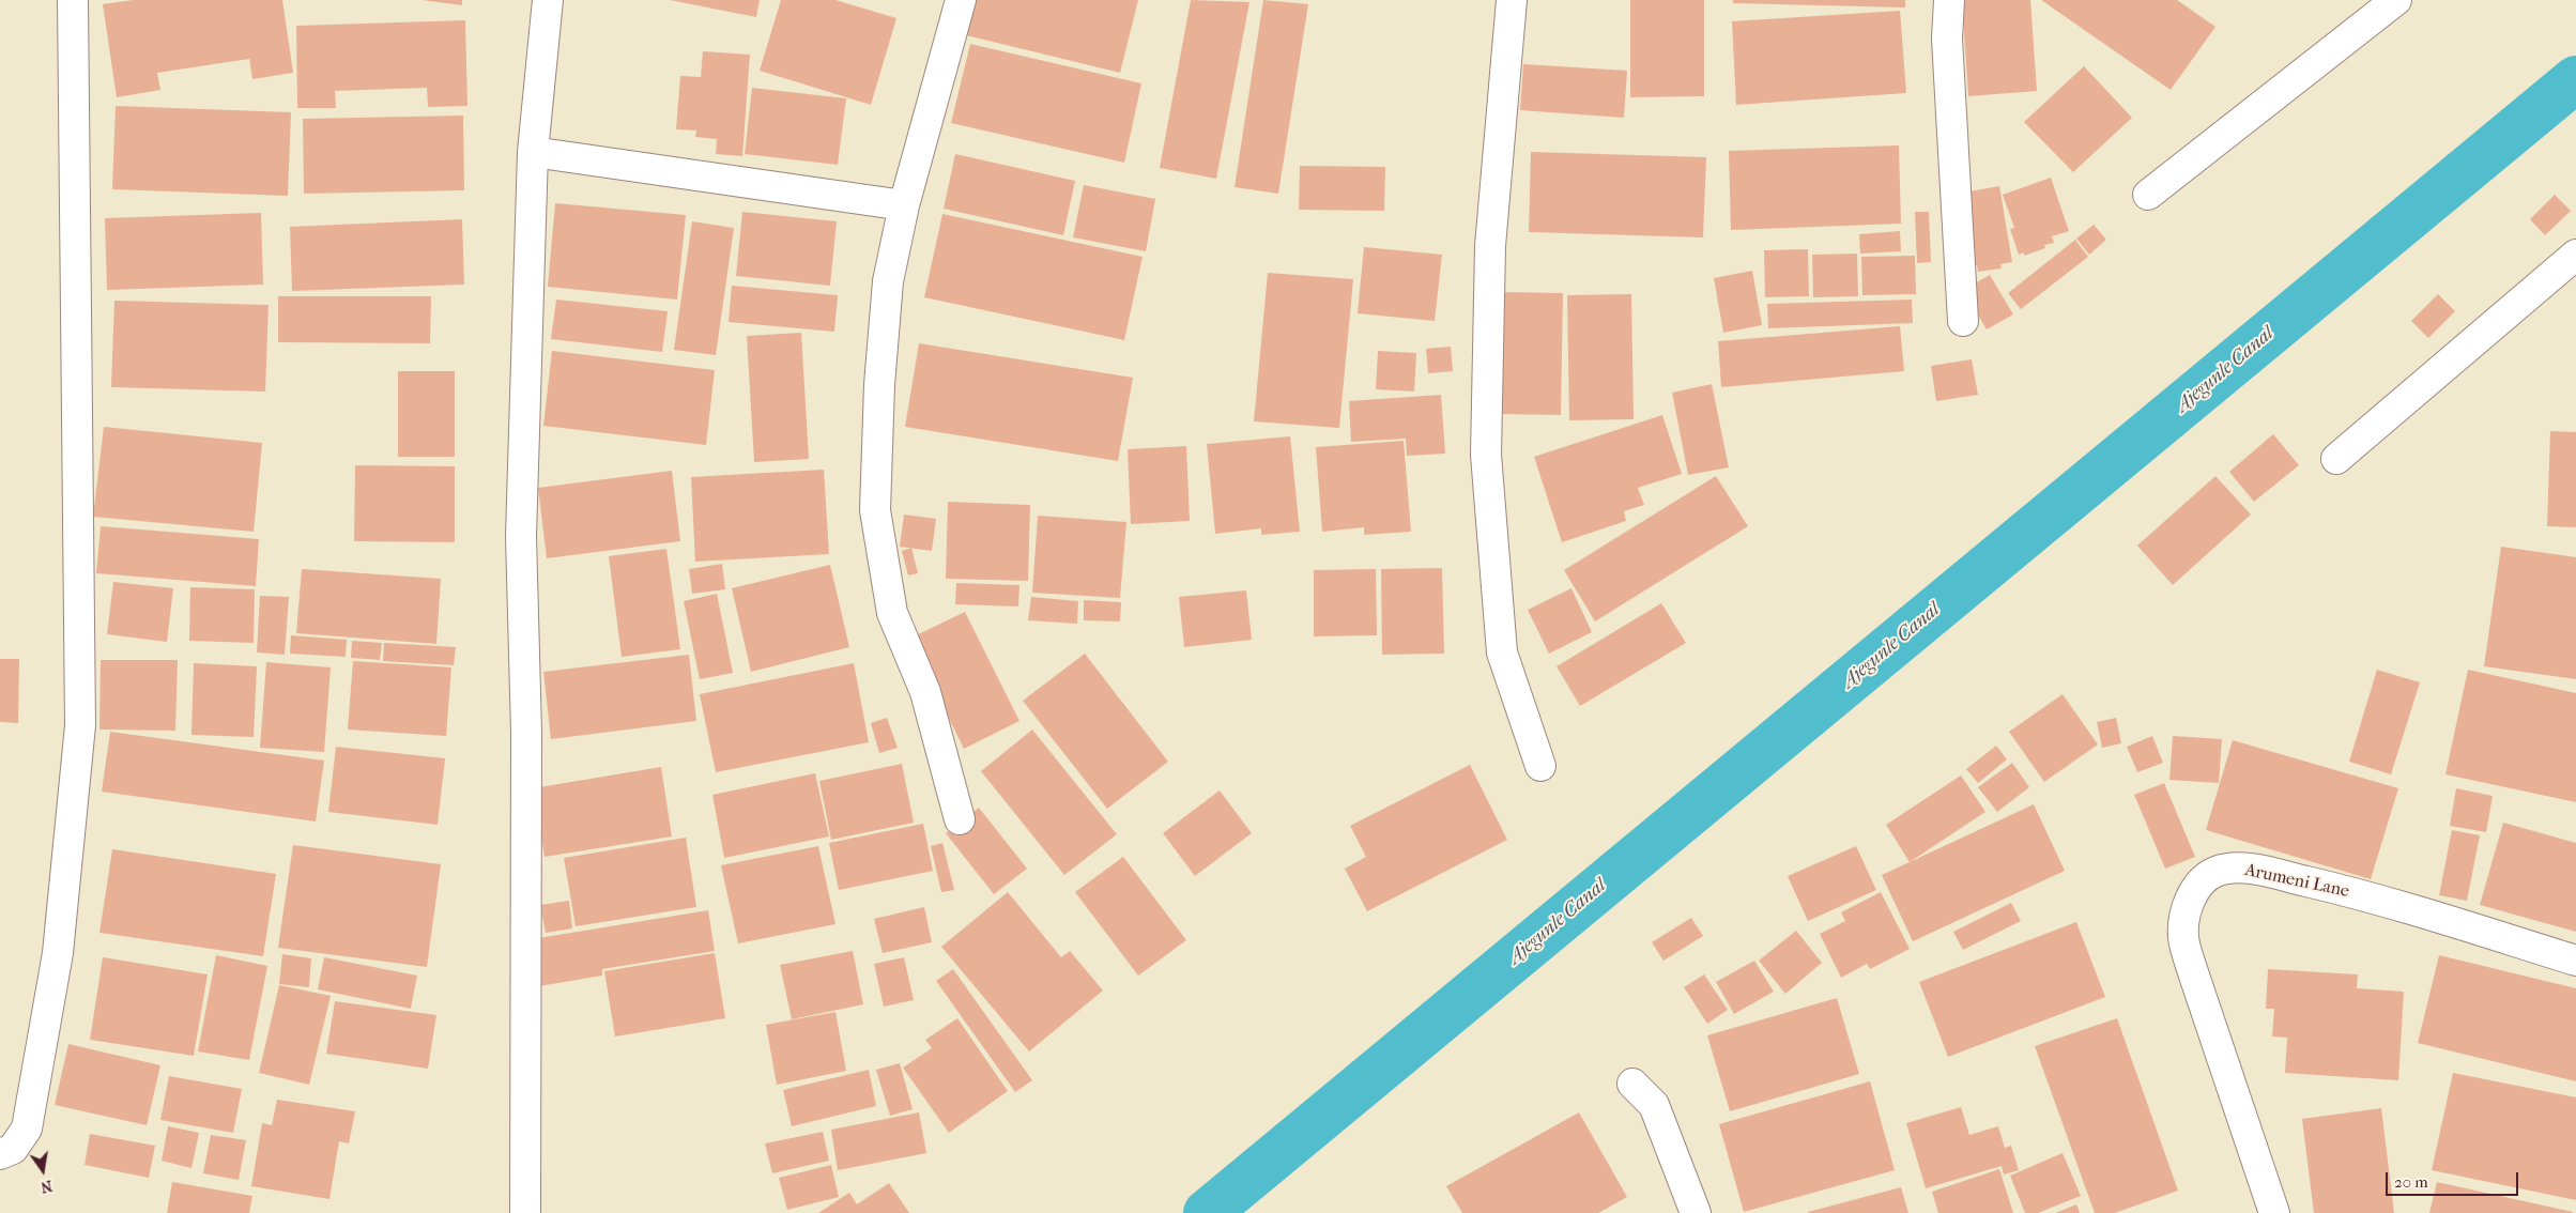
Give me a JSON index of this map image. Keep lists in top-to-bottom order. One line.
{"streets":{"street":["Arumeni Lane"]},"water":["Ajegunle Canal"],"scale_bar":"20 m","north":"bottom"}
